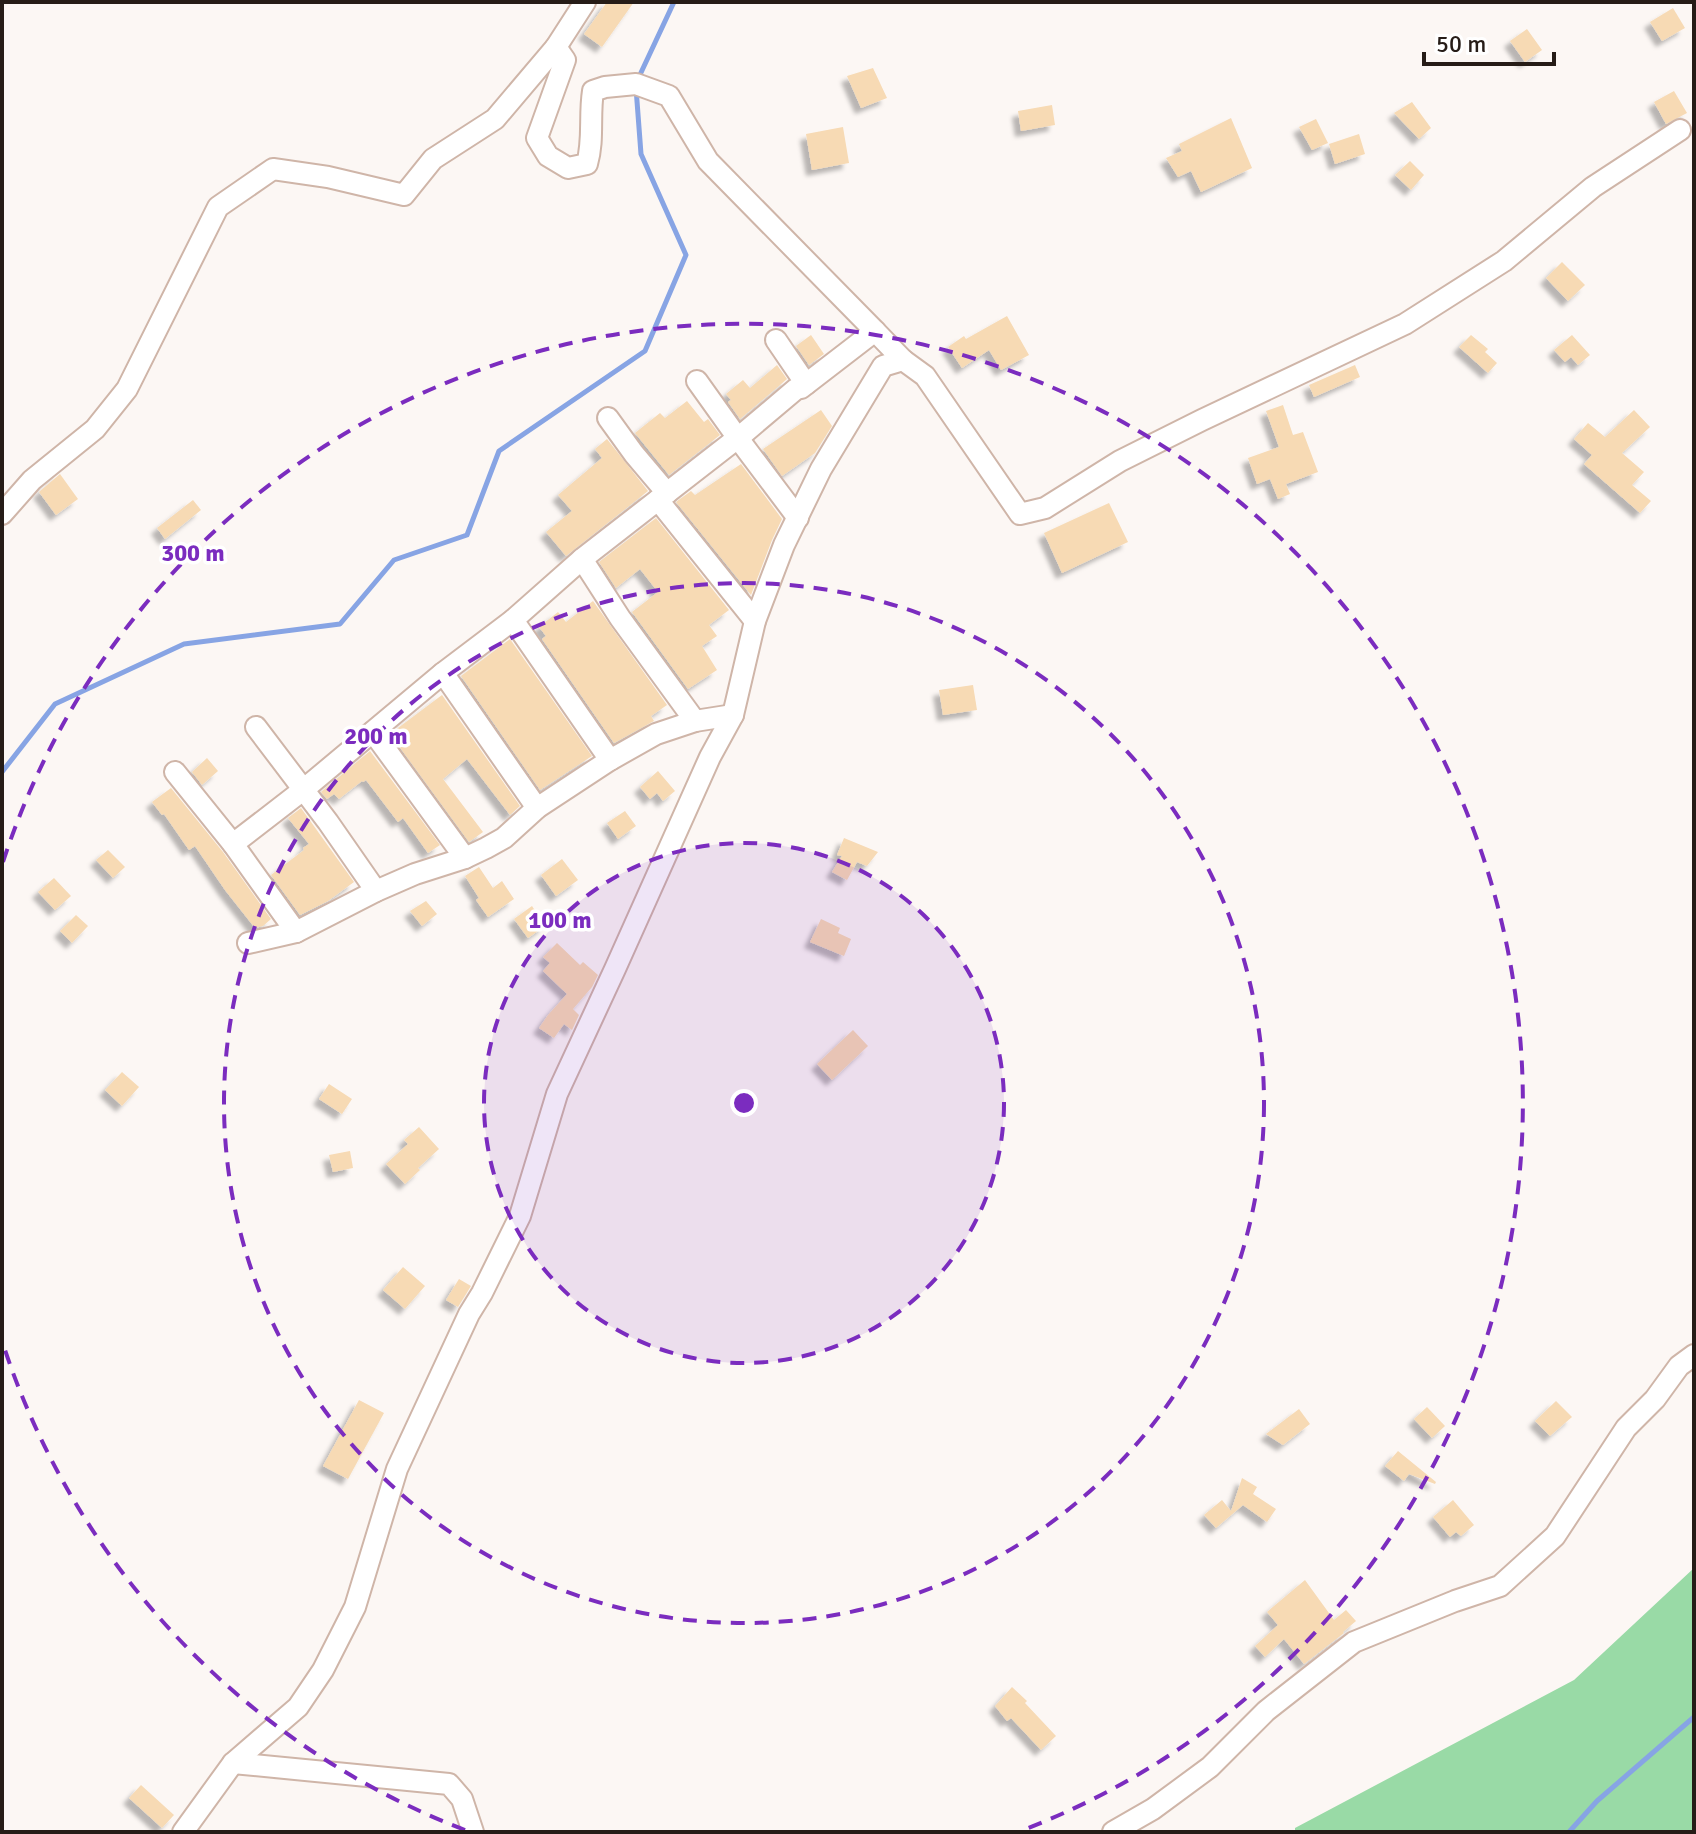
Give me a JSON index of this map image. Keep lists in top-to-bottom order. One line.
{"scale_bar":"50 m","rings":["300 m","200 m","100 m"]}
